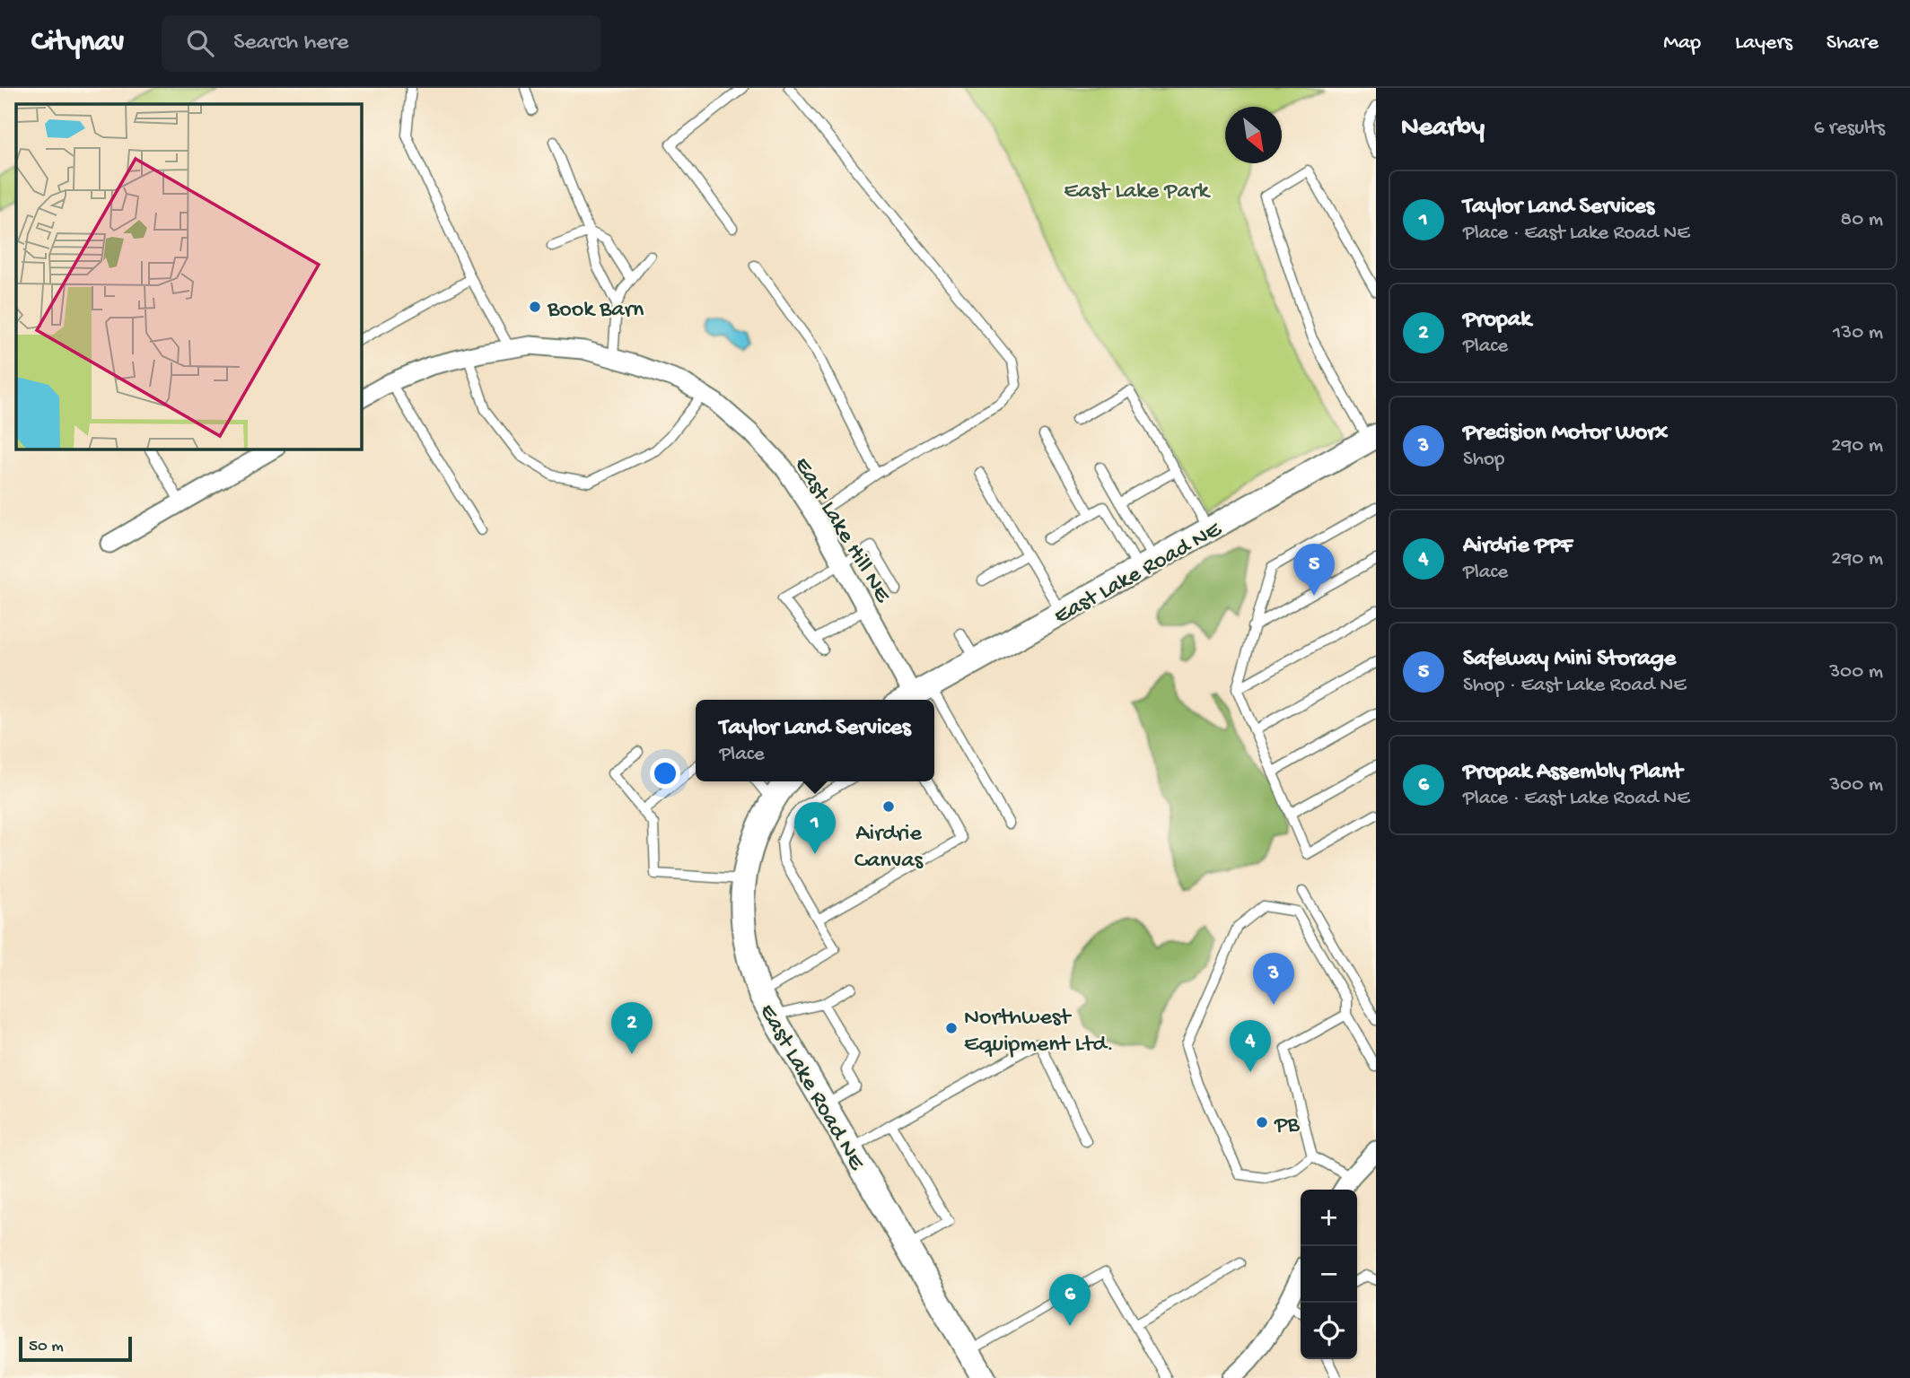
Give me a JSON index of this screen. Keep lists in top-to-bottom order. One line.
{"streets":{"street":["East Lake Hill NE","East Lake Road NE"]},"crossings":[["East Lake Hill NE","East Lake Road NE"]],"parks":["East Lake Park"],"places":["Book Barn","Airdrie Canvas","Northwest Equipment Ltd.","PB"],"scale_bar":"50 m","north":"bottom right","page":{"header":"Citynav","search":"Search here","nav":["Map","Layers","Share"],"heading":["Nearby","6 results"],"list":[{"mark":"1","name":"Taylor Land Services","note":"Place · East Lake Road NE","value":"80 m"},{"mark":"2","name":"Propak","note":"Place","value":"130 m"},{"mark":"3","name":"Precision Motor Worx","note":"Shop","value":"290 m"},{"mark":"4","name":"Airdrie PPF","note":"Place","value":"290 m"},{"mark":"5","name":"Safeway Mini Storage","note":"Shop · East Lake Road NE","value":"300 m"},{"mark":"6","name":"Propak Assembly Plant","note":"Place · East Lake Road NE","value":"300 m"}],"pins":["5","1","3","2","4","6"],"popup":["Taylor Land Services","Place"],"map_buttons":["+","−"],"scale":"50 m"}}
